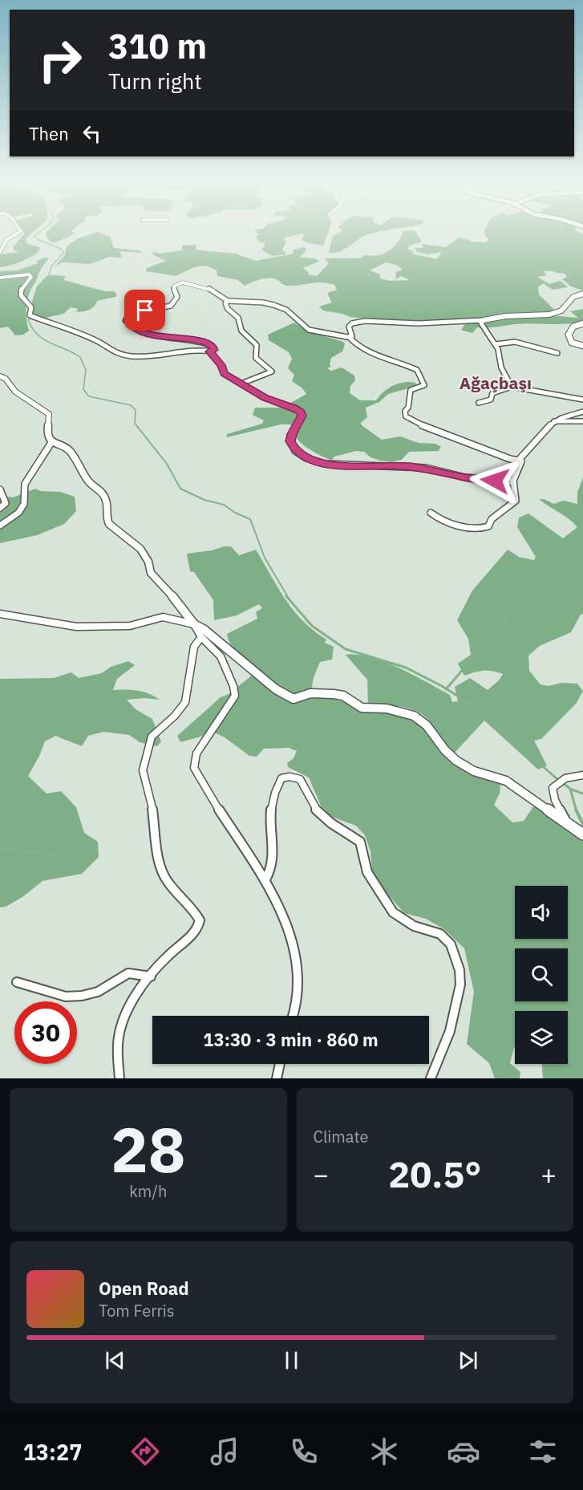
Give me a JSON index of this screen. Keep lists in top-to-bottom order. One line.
{"districts":["Ağaçbaşı"],"page":{"turn":["310 m","Turn right"],"then":"Then","limit":"30","trip":"13:30 · 3 min · 860 m","tile":[["28","km/h"],"Climate"],"heat":["−","20.5°","+"],"song":["Open Road","Tom Ferris"],"tabs":"13:27"}}
